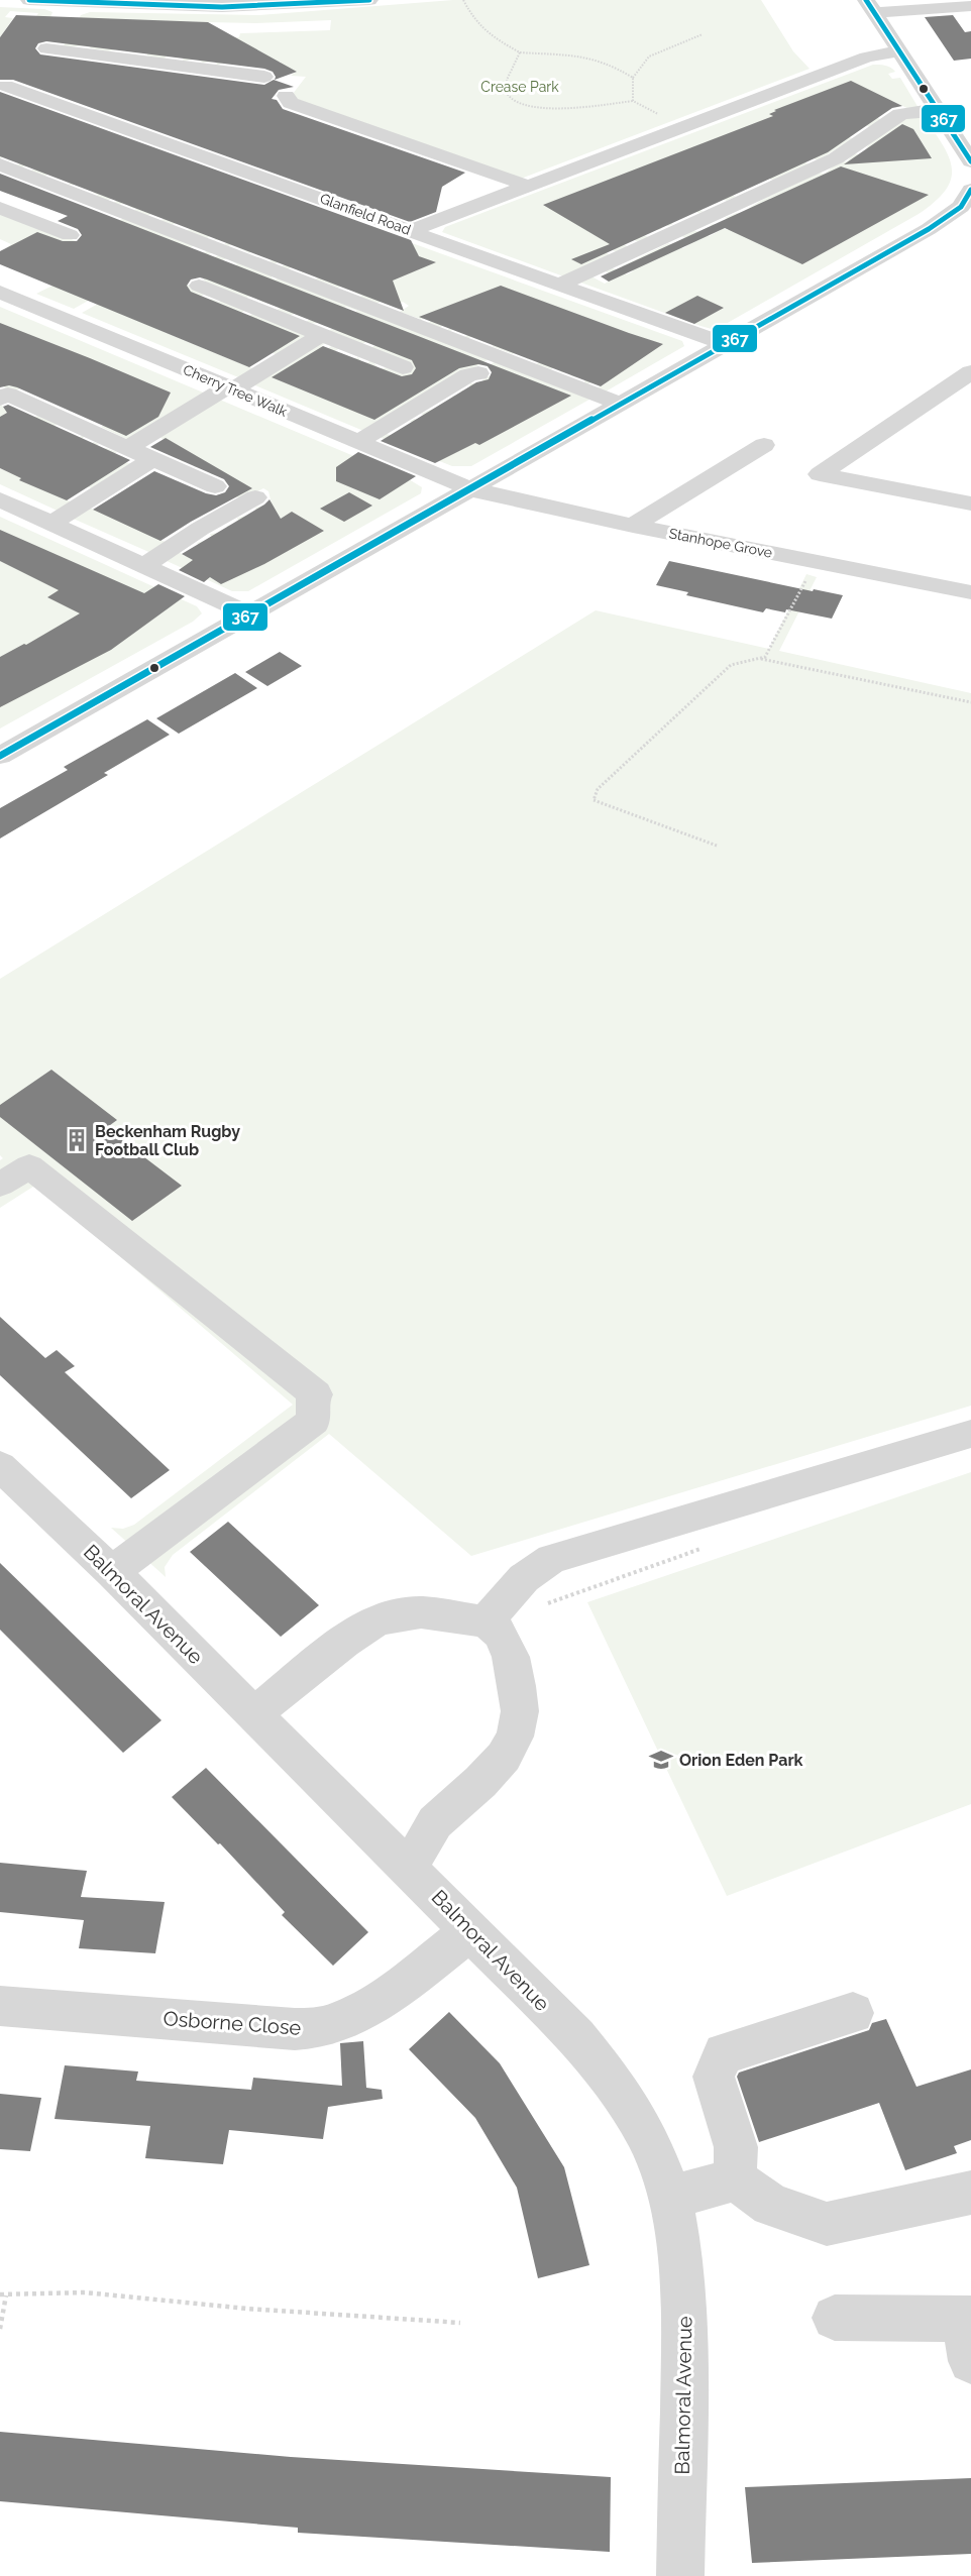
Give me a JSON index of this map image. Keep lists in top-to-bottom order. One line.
{"streets":{"street":["Glanfield Road","Cherry Tree Walk","Stanhope Grove","Balmoral Avenue","Osborne Close"]},"crossings":[["Cherry Tree Walk","Stanhope Grove"],["Balmoral Avenue","Osborne Close"]],"parks":["Crease Park"],"places":{"building":["Beckenham Rugby Football Club"],"school or university":["Orion Eden Park"]},"lines":["transit line 367"]}
